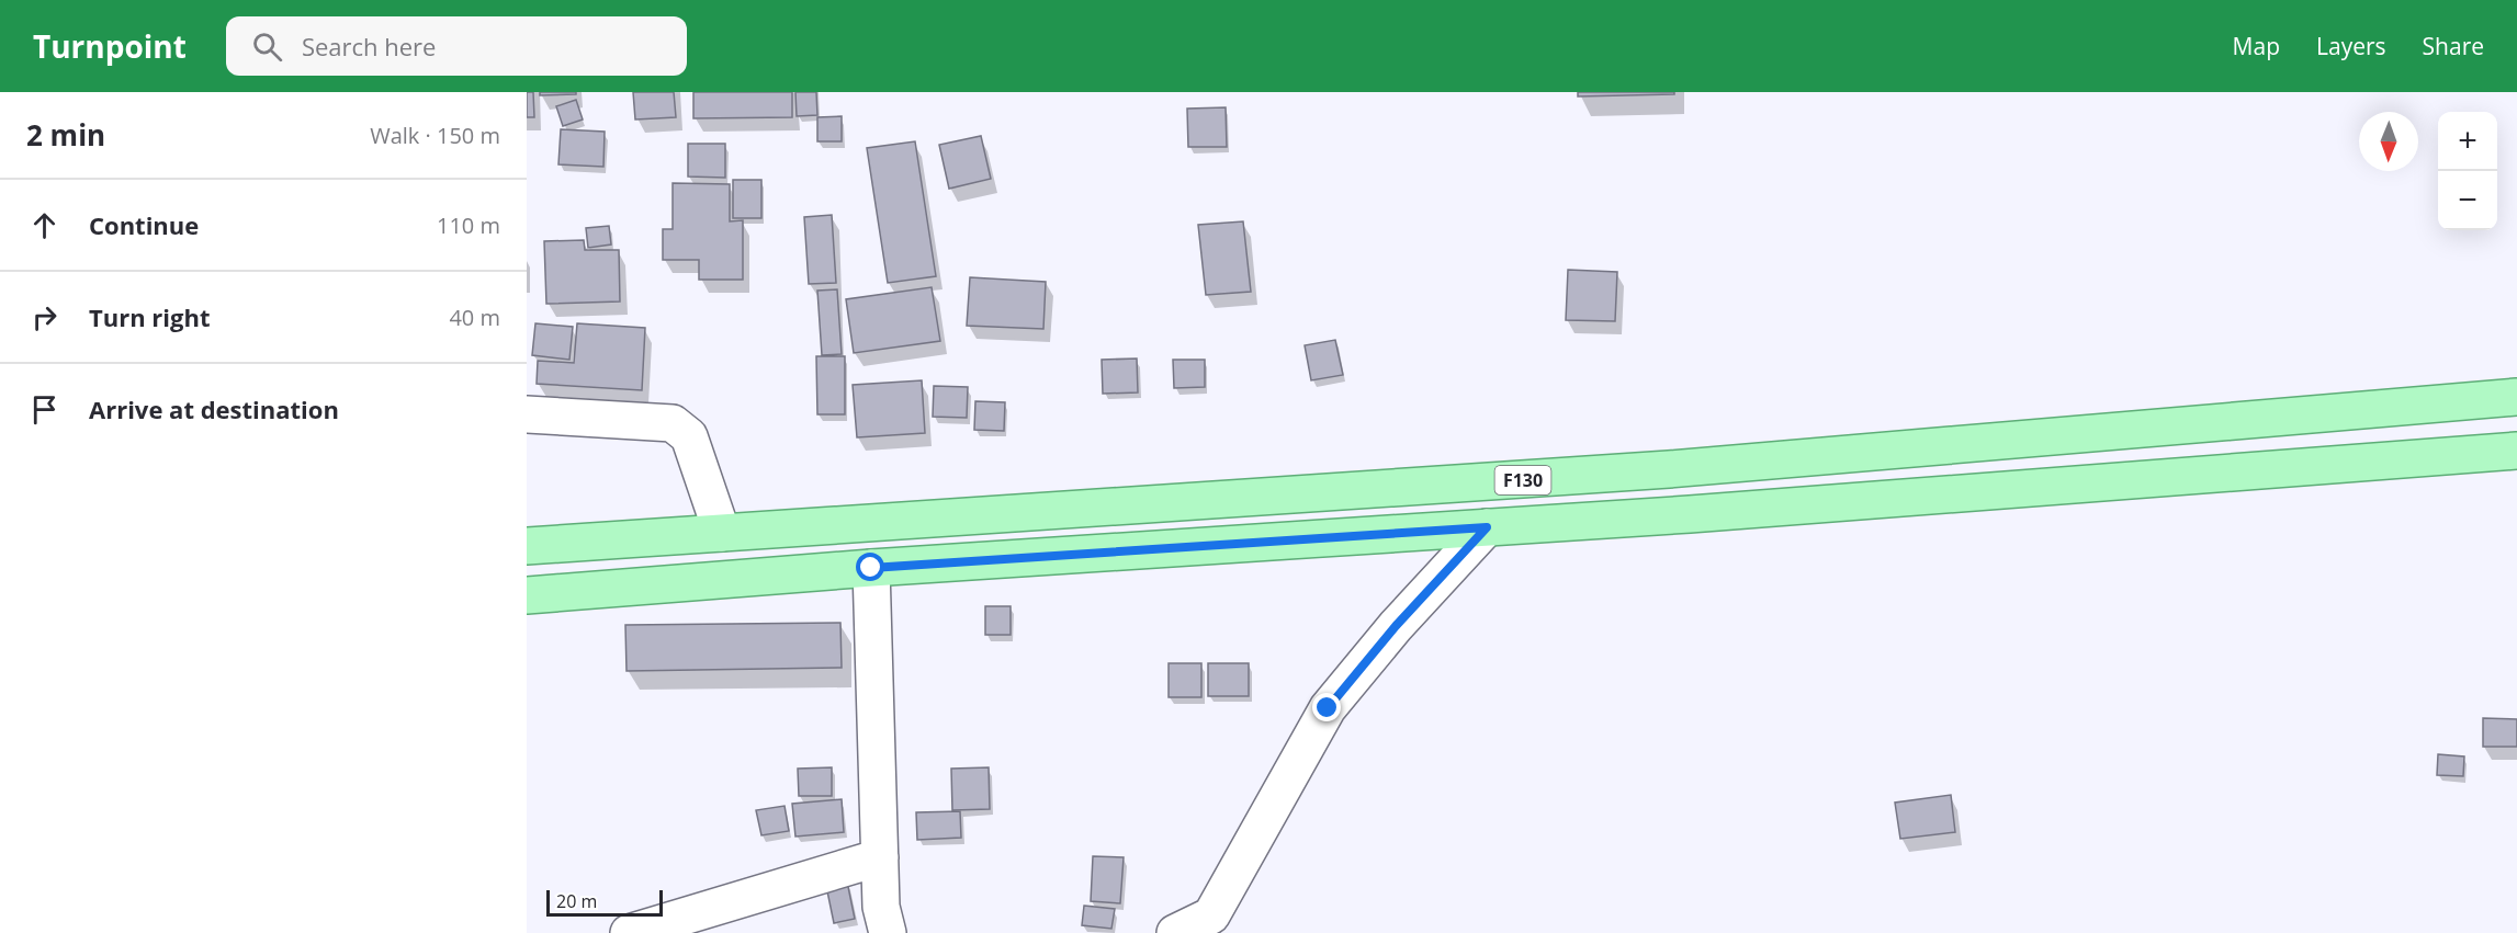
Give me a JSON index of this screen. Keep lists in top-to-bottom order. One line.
{"streets":{"main road":["F130"]},"scale_bar":"20 m","north":"bottom","page":{"header":"Turnpoint","search":"Search here","nav":["Map","Layers","Share"],"heading":["2 min","Walk · 150 m"],"map_buttons":["+","−"],"list":[["Continue","110 m"],["Turn right","40 m"],"Arrive at destination"],"scale":"20 m"}}
